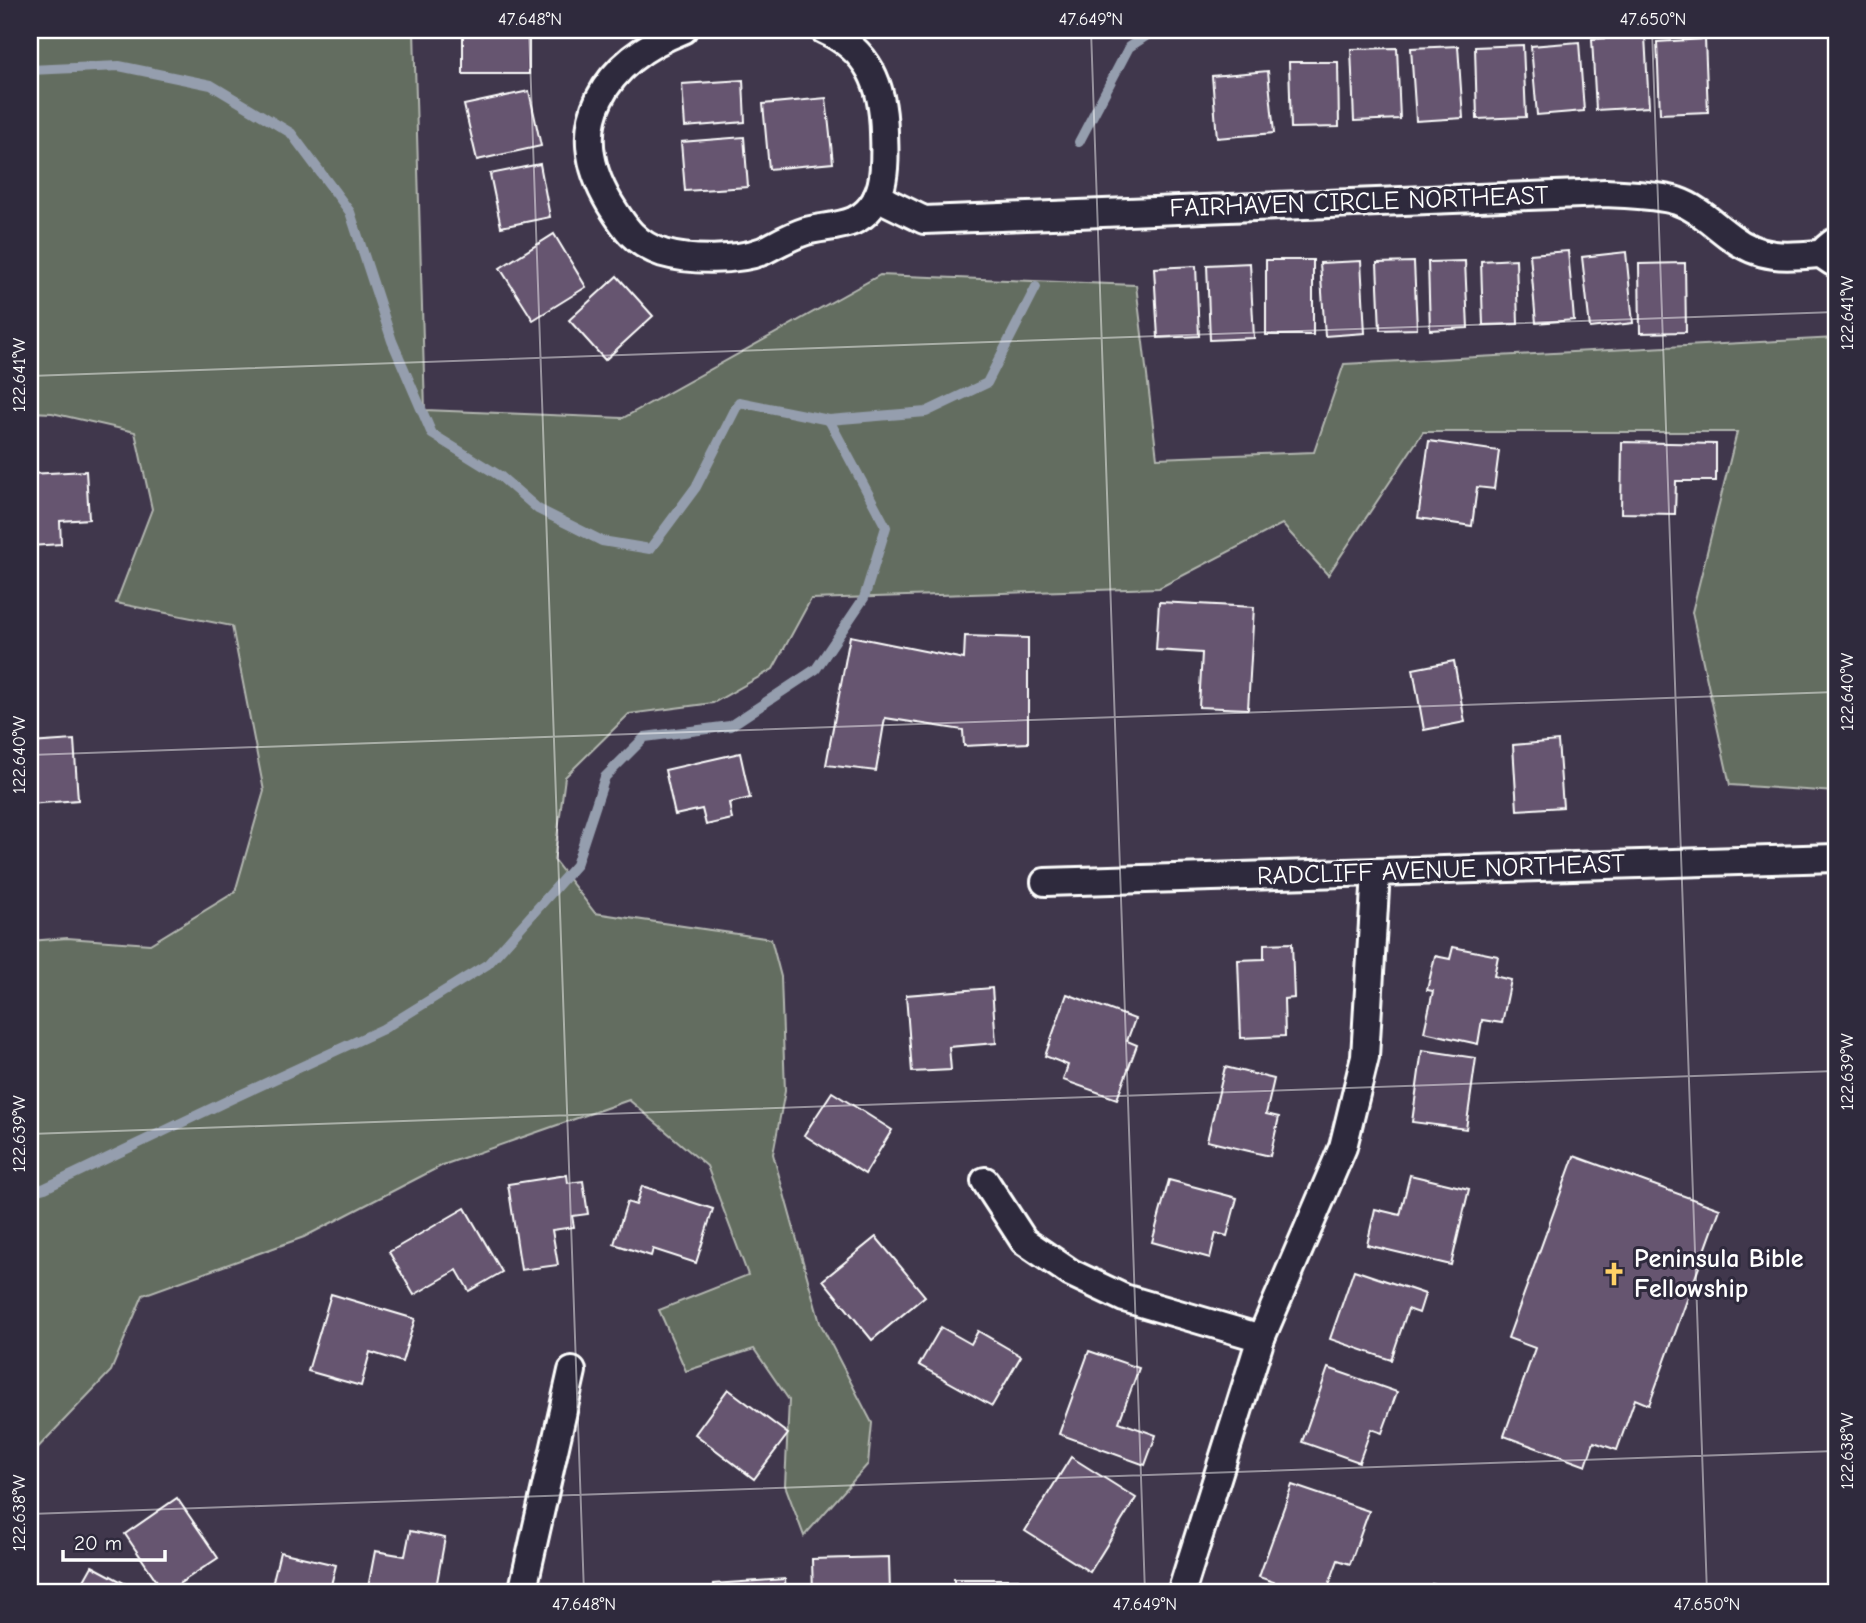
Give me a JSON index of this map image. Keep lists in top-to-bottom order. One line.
{"streets":{"street":["FAIRHAVEN CIRCLE NORTHEAST","RADCLIFF AVENUE NORTHEAST"]},"places":{"church":["Peninsula Bible Fellowship"]},"scale_bar":"20 m","coordinates":["47.648°N","47.649°N","47.650°N","122.641°W","122.640°W","122.639°W","122.638°W"]}
